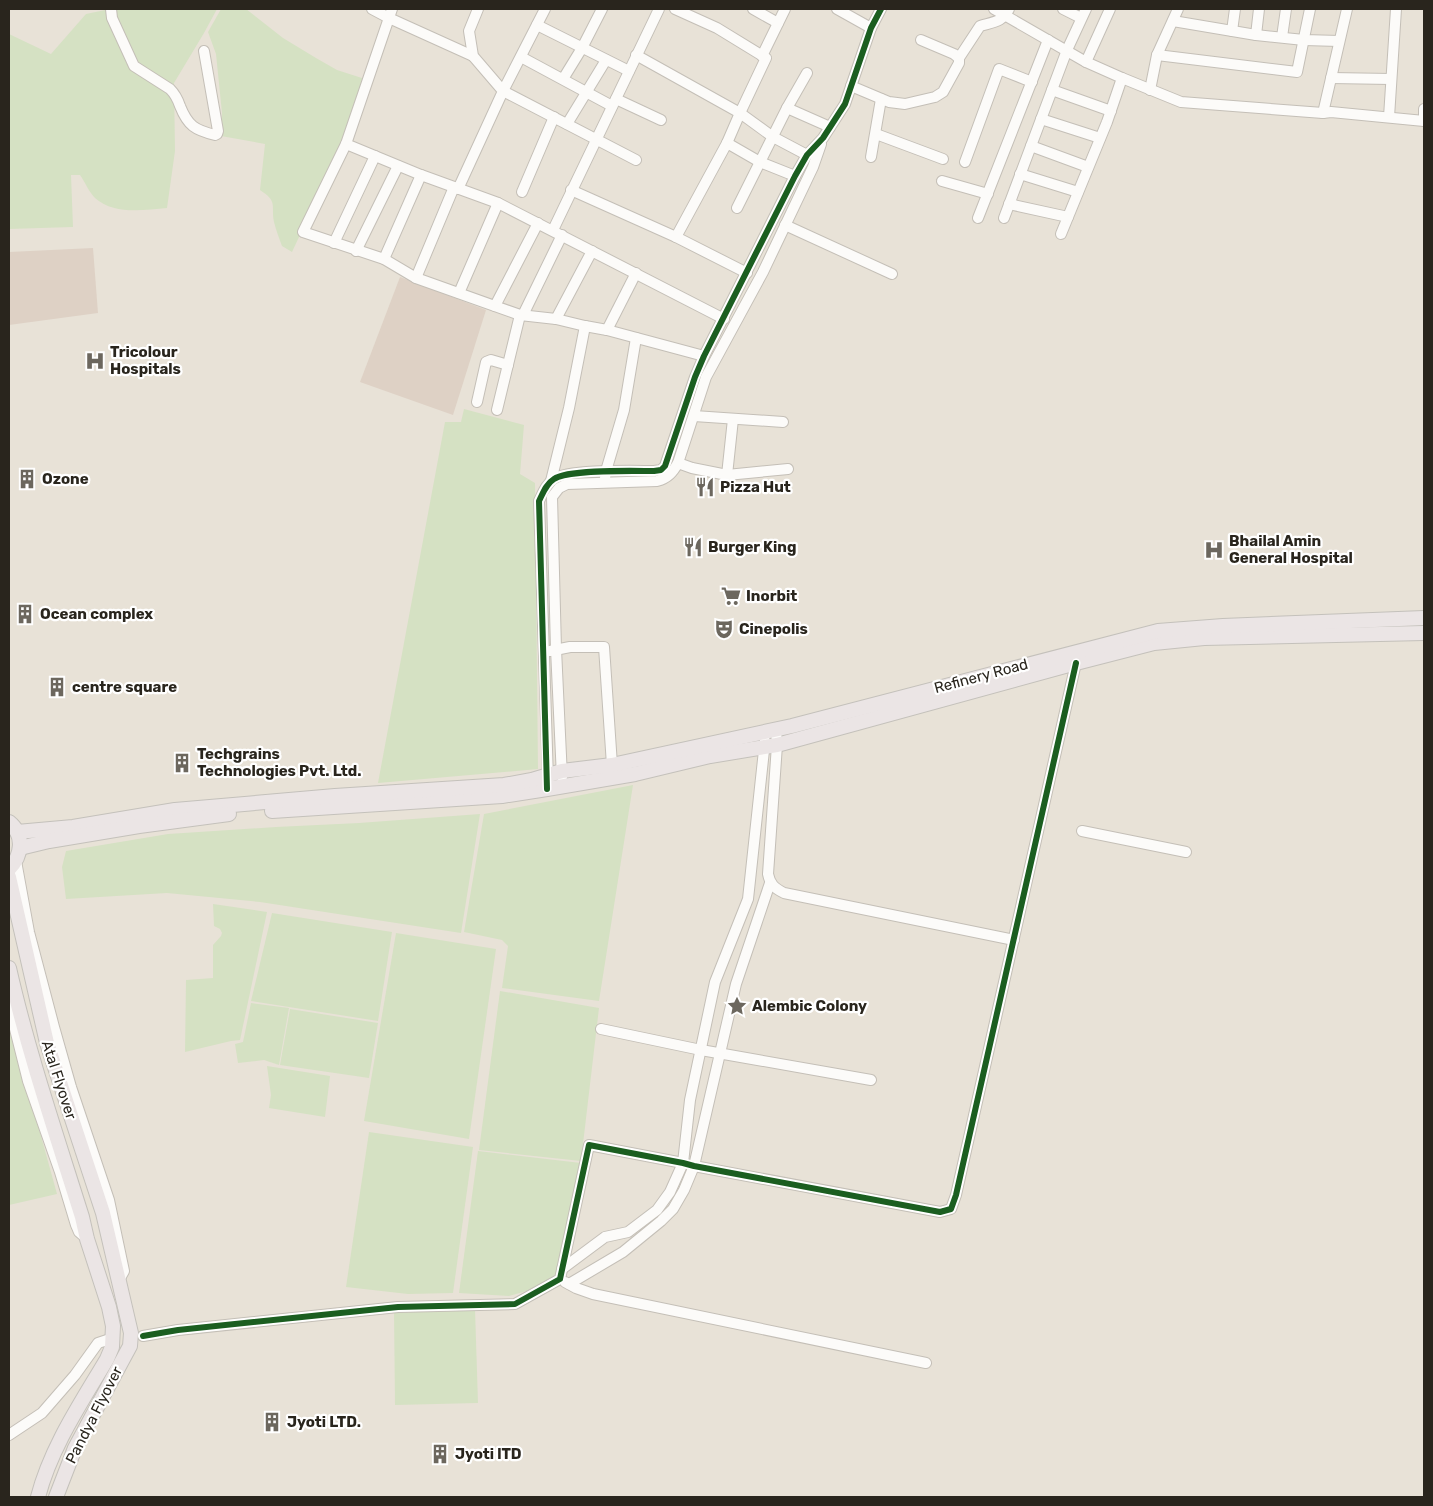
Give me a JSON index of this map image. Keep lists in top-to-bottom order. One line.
{"streets":{"main road":["Refinery Road","Atal Flyover","Pandya Flyover"]},"crossings":[["Atal Flyover","Pandya Flyover"]],"places":{"hospital":["Tricolour Hospitals","Bhailal Amin General Hospital"],"building":["Ozone","Ocean complex","centre square","Techgrains Technologies Pvt. Ltd.","Jyoti LTD.","Jyoti lTD"],"restaurant":["Pizza Hut","Burger King"],"supermarket":["Inorbit"],"theatre":["Cinepolis"],"place":["Alembic Colony"]}}
